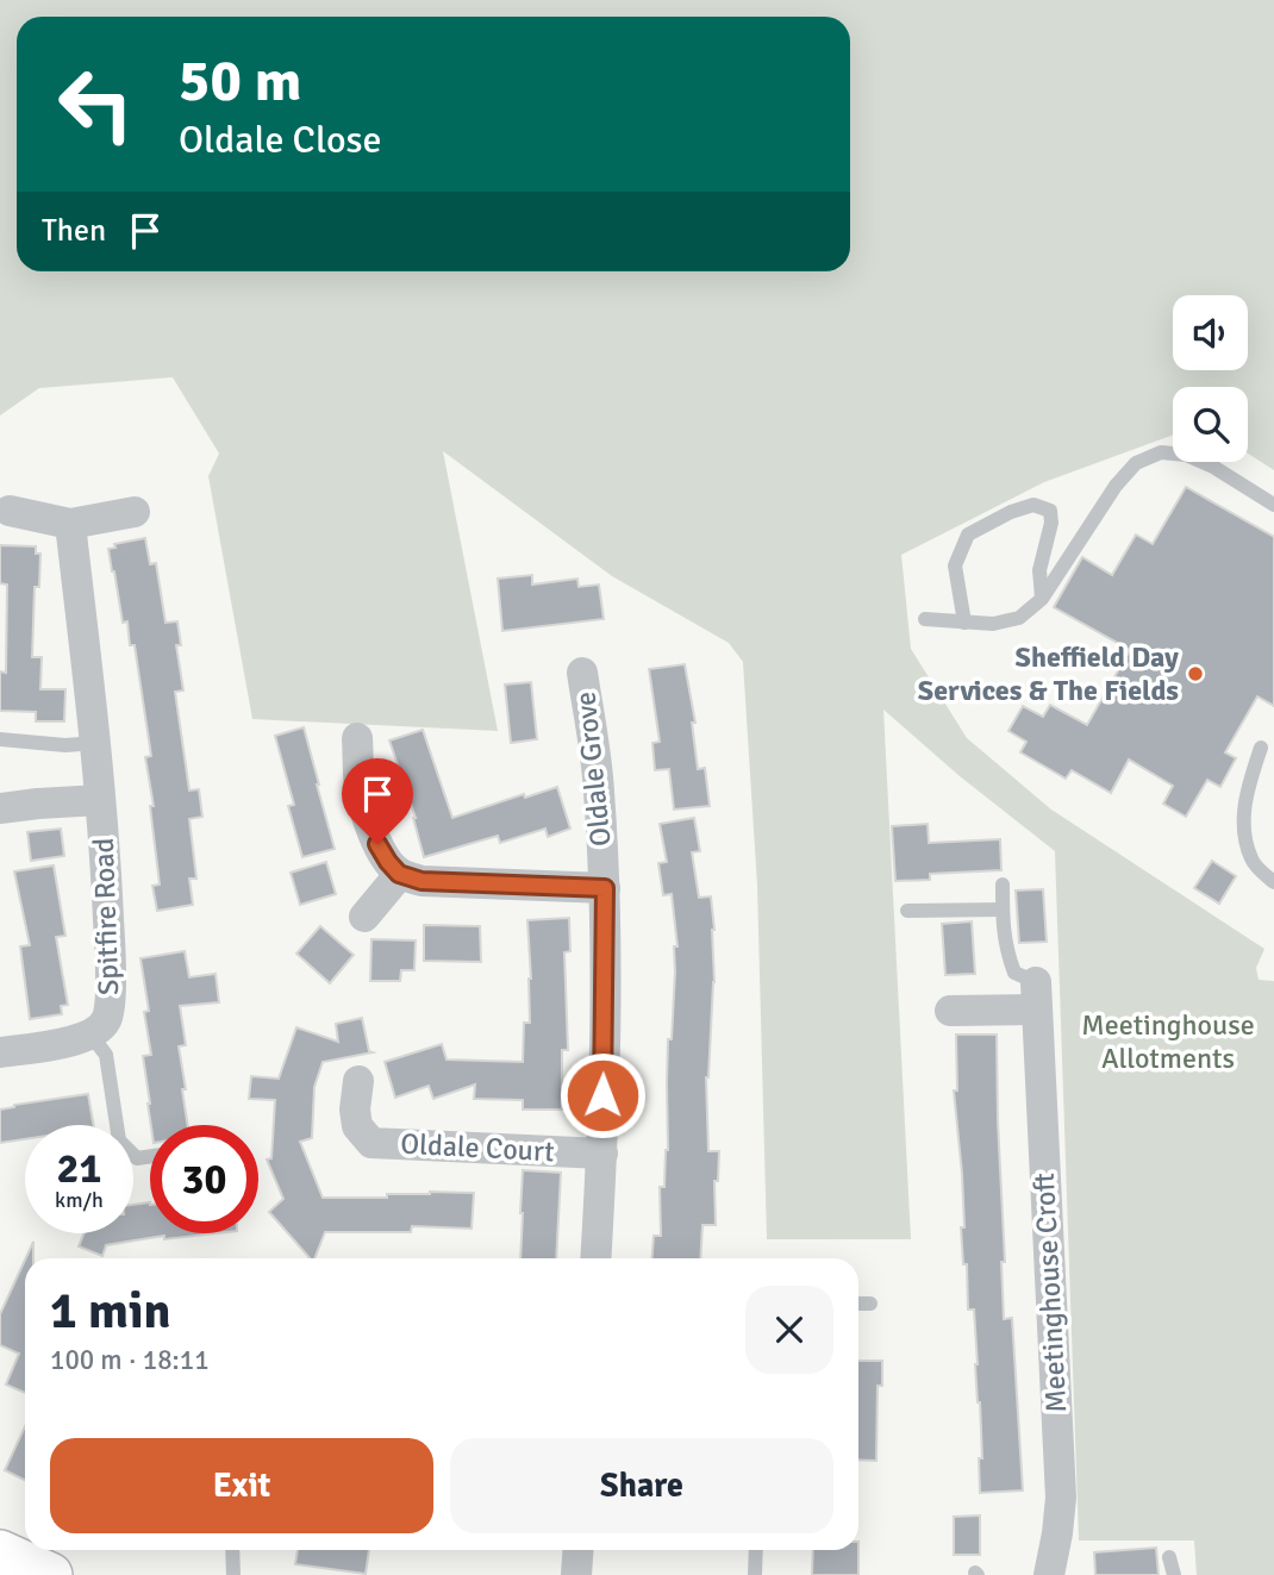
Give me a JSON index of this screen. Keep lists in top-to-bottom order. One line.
{"streets":{"street":["Oldale Grove","Spitfire Road","Oldale Court","Meetinghouse Croft"]},"crossings":[["Oldale Grove","Oldale Court"]],"parks":["Meetinghouse Allotments"],"places":["Sheffield Day Services & The Fields"],"page":{"turn":["50 m","Oldale Close"],"then":"Then","speed":"21 km/h","limit":"30","heading":["1 min","100 m · 18:11"],"buttons":["Exit","Share"]}}
